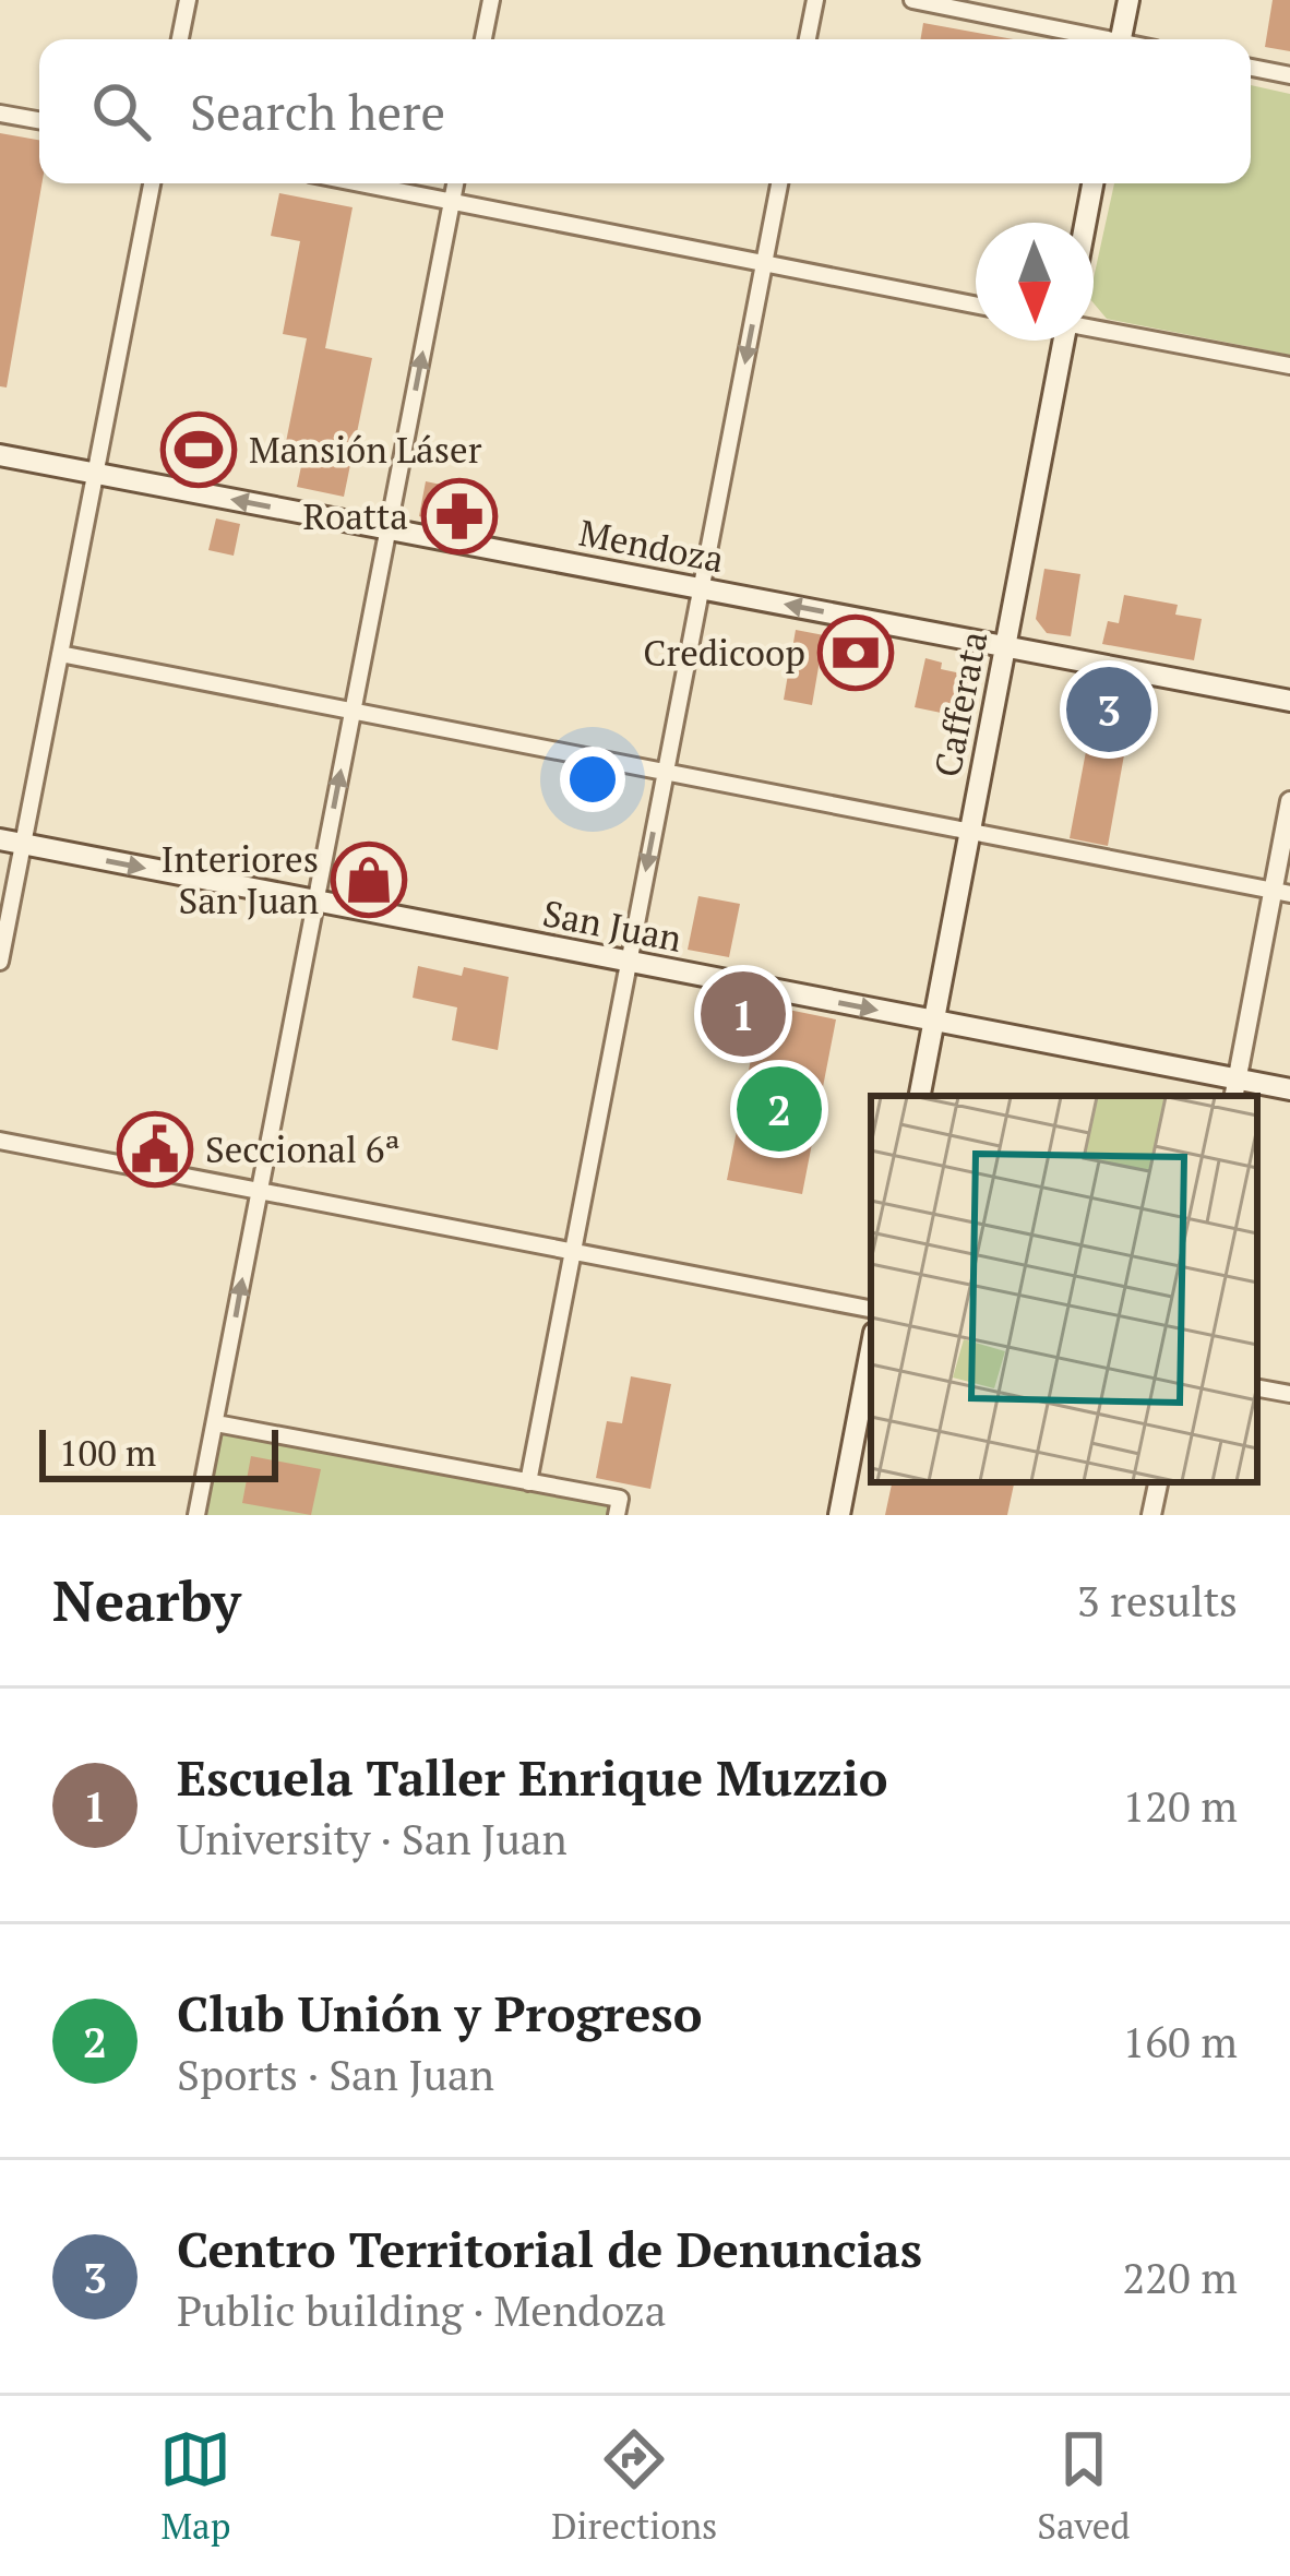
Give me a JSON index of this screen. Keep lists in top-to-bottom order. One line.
{"streets":{"main road":["Mendoza","Cafferata","San Juan"]},"crossings":[["Mendoza","Cafferata"],["Cafferata","San Juan"]],"one_way":["Mendoza","San Juan"],"places":{"sports":["Mansión Láser"],"pharmacy":["Roatta"],"bank":["Credicoop"],"shop":["Interiores San Juan"],"public building":["Seccional 6ª"]},"scale_bar":"100 m","north":"bottom","page":{"search":"Search here","pins":["3","1","2"],"scale":"100 m","heading":["Nearby","3 results"],"list":[{"mark":"1","name":"Escuela Taller Enrique Muzzio","note":"University · San Juan","value":"120 m"},{"mark":"2","name":"Club Unión y Progreso","note":"Sports · San Juan","value":"160 m"},{"mark":"3","name":"Centro Territorial de Denuncias","note":"Public building · Mendoza","value":"220 m"}],"nav":["Map","Directions","Saved"]}}
